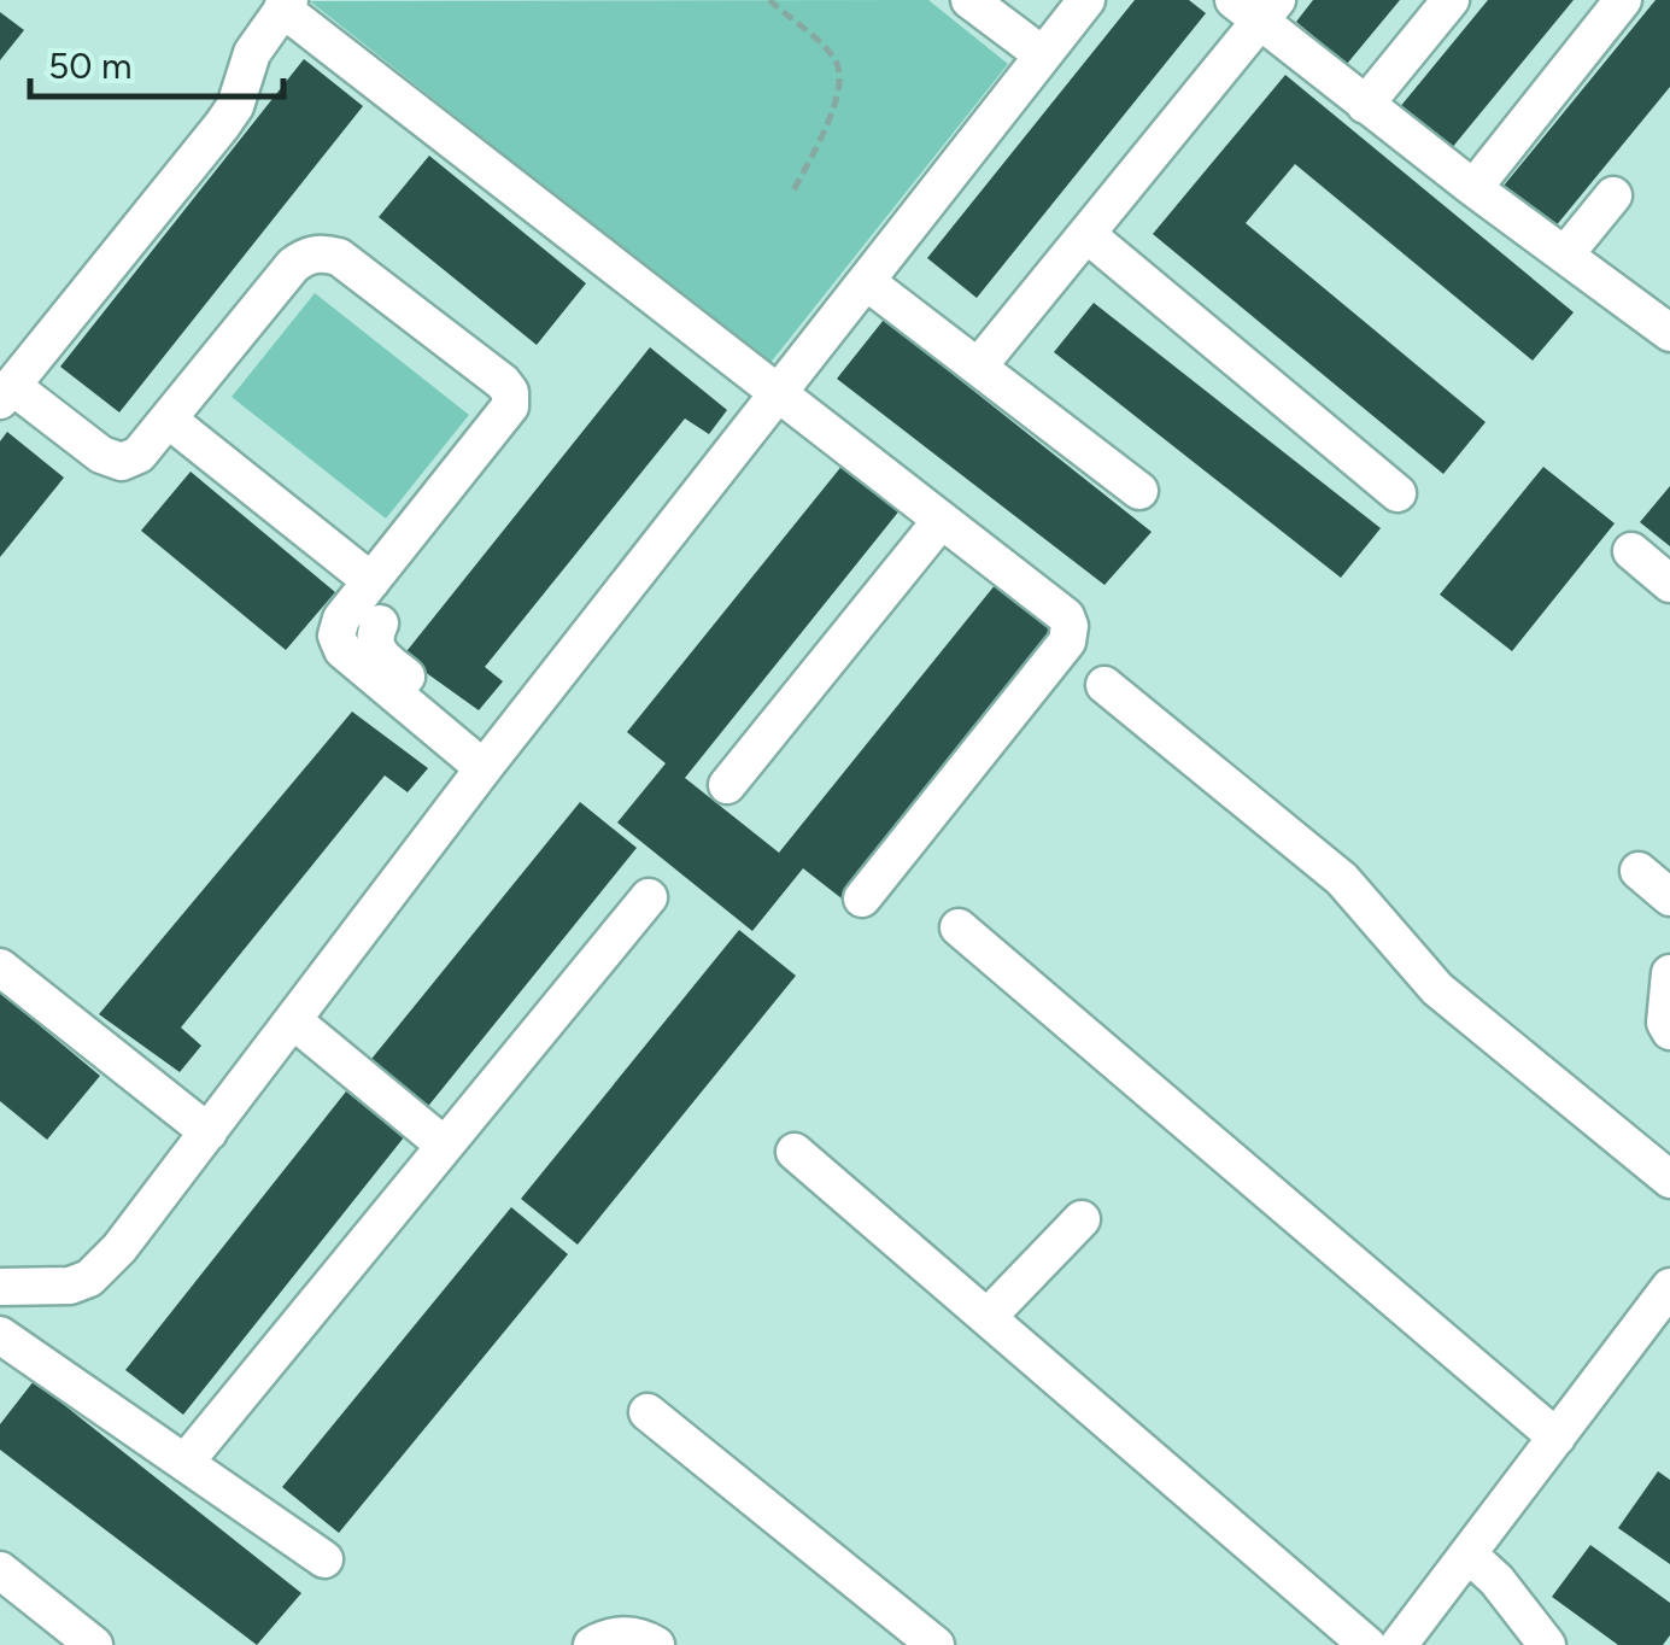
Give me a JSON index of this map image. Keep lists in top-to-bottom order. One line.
{"scale_bar":"50 m"}
